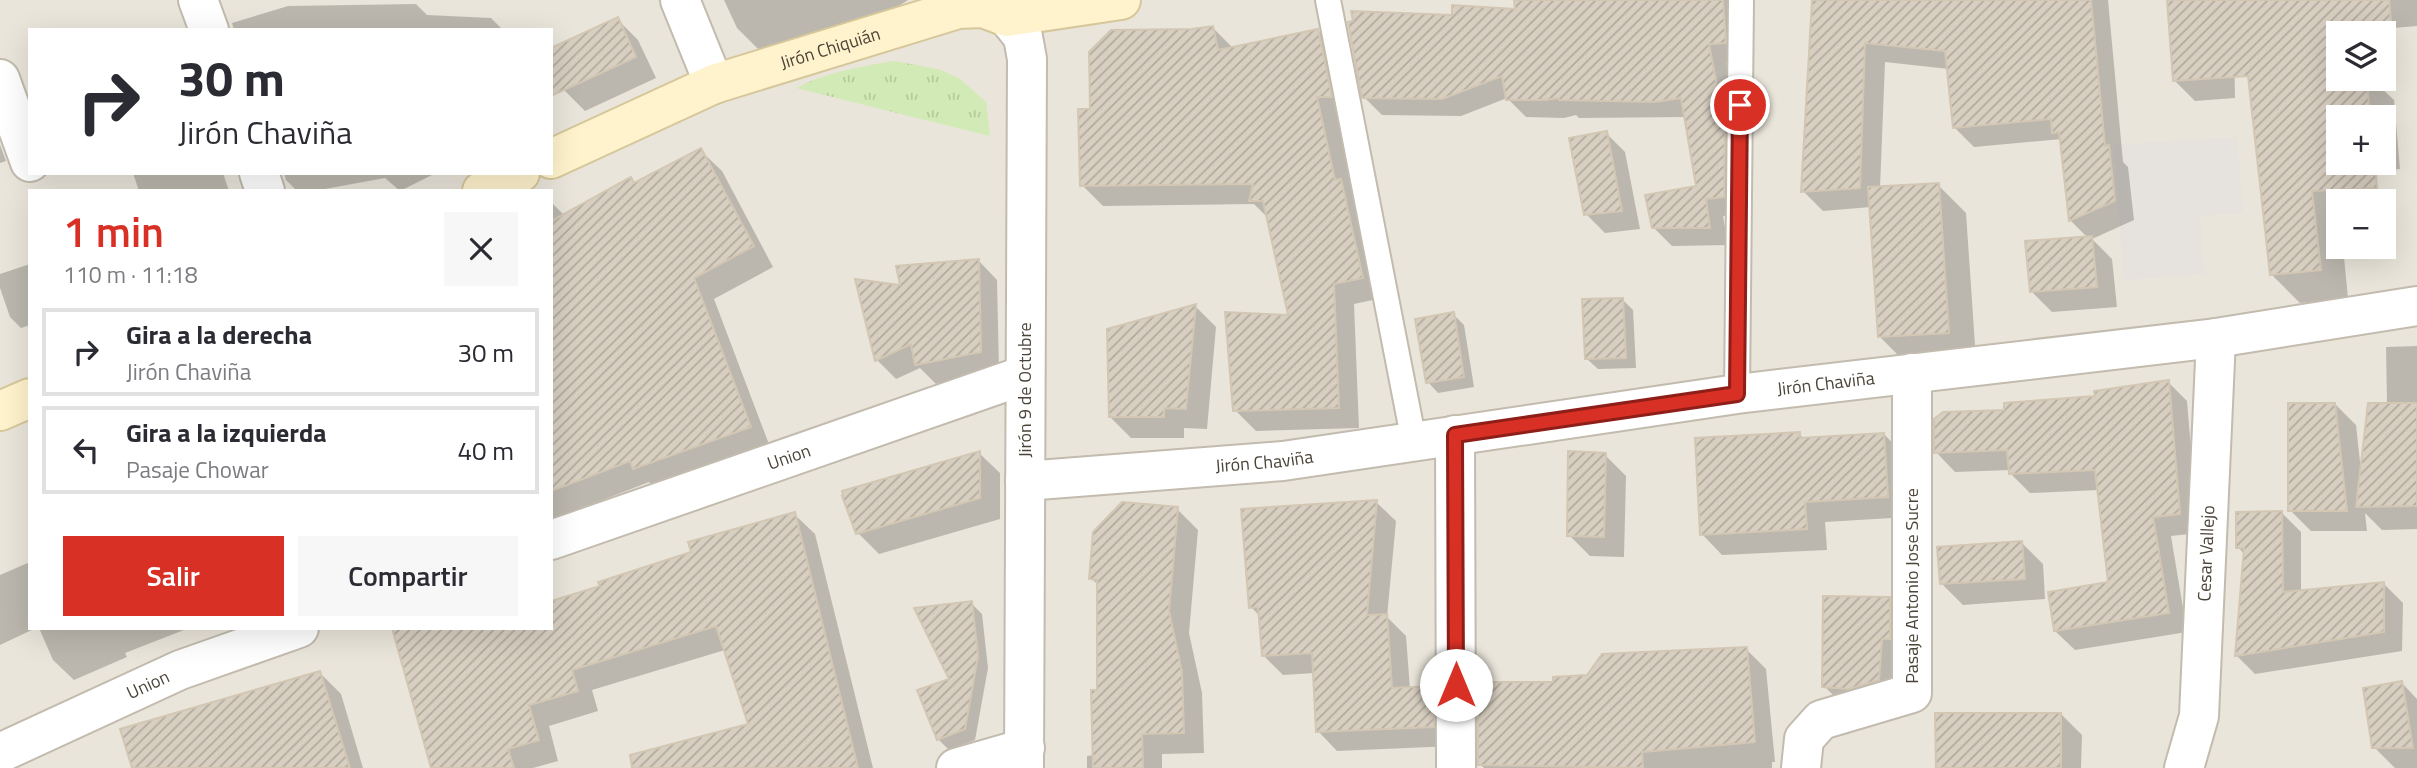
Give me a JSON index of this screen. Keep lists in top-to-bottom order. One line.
{"streets":{"street":["Jirón Chiquián","Jirón Chaviña","Jirón 9 de Octubre","Union","Cesar Vallejo","Pasaje Antonio Jose Sucre"]},"crossings":[["Jirón Chiquián","Jirón 9 de Octubre"],["Jirón Chaviña","Jirón 9 de Octubre"],["Jirón Chaviña","Cesar Vallejo"],["Jirón Chaviña","Pasaje Antonio Jose Sucre"],["Jirón 9 de Octubre","Union"]],"page":{"map_buttons":["+","−"],"turn":["30 m","Jirón Chaviña"],"heading":["1 min","110 m · 11:18"],"list":[{"name":"Gira a la derecha","note":"Jirón Chaviña","value":"30 m"},{"name":"Gira a la izquierda","note":"Pasaje Chowar","value":"40 m"}],"buttons":["Salir","Compartir"]}}
